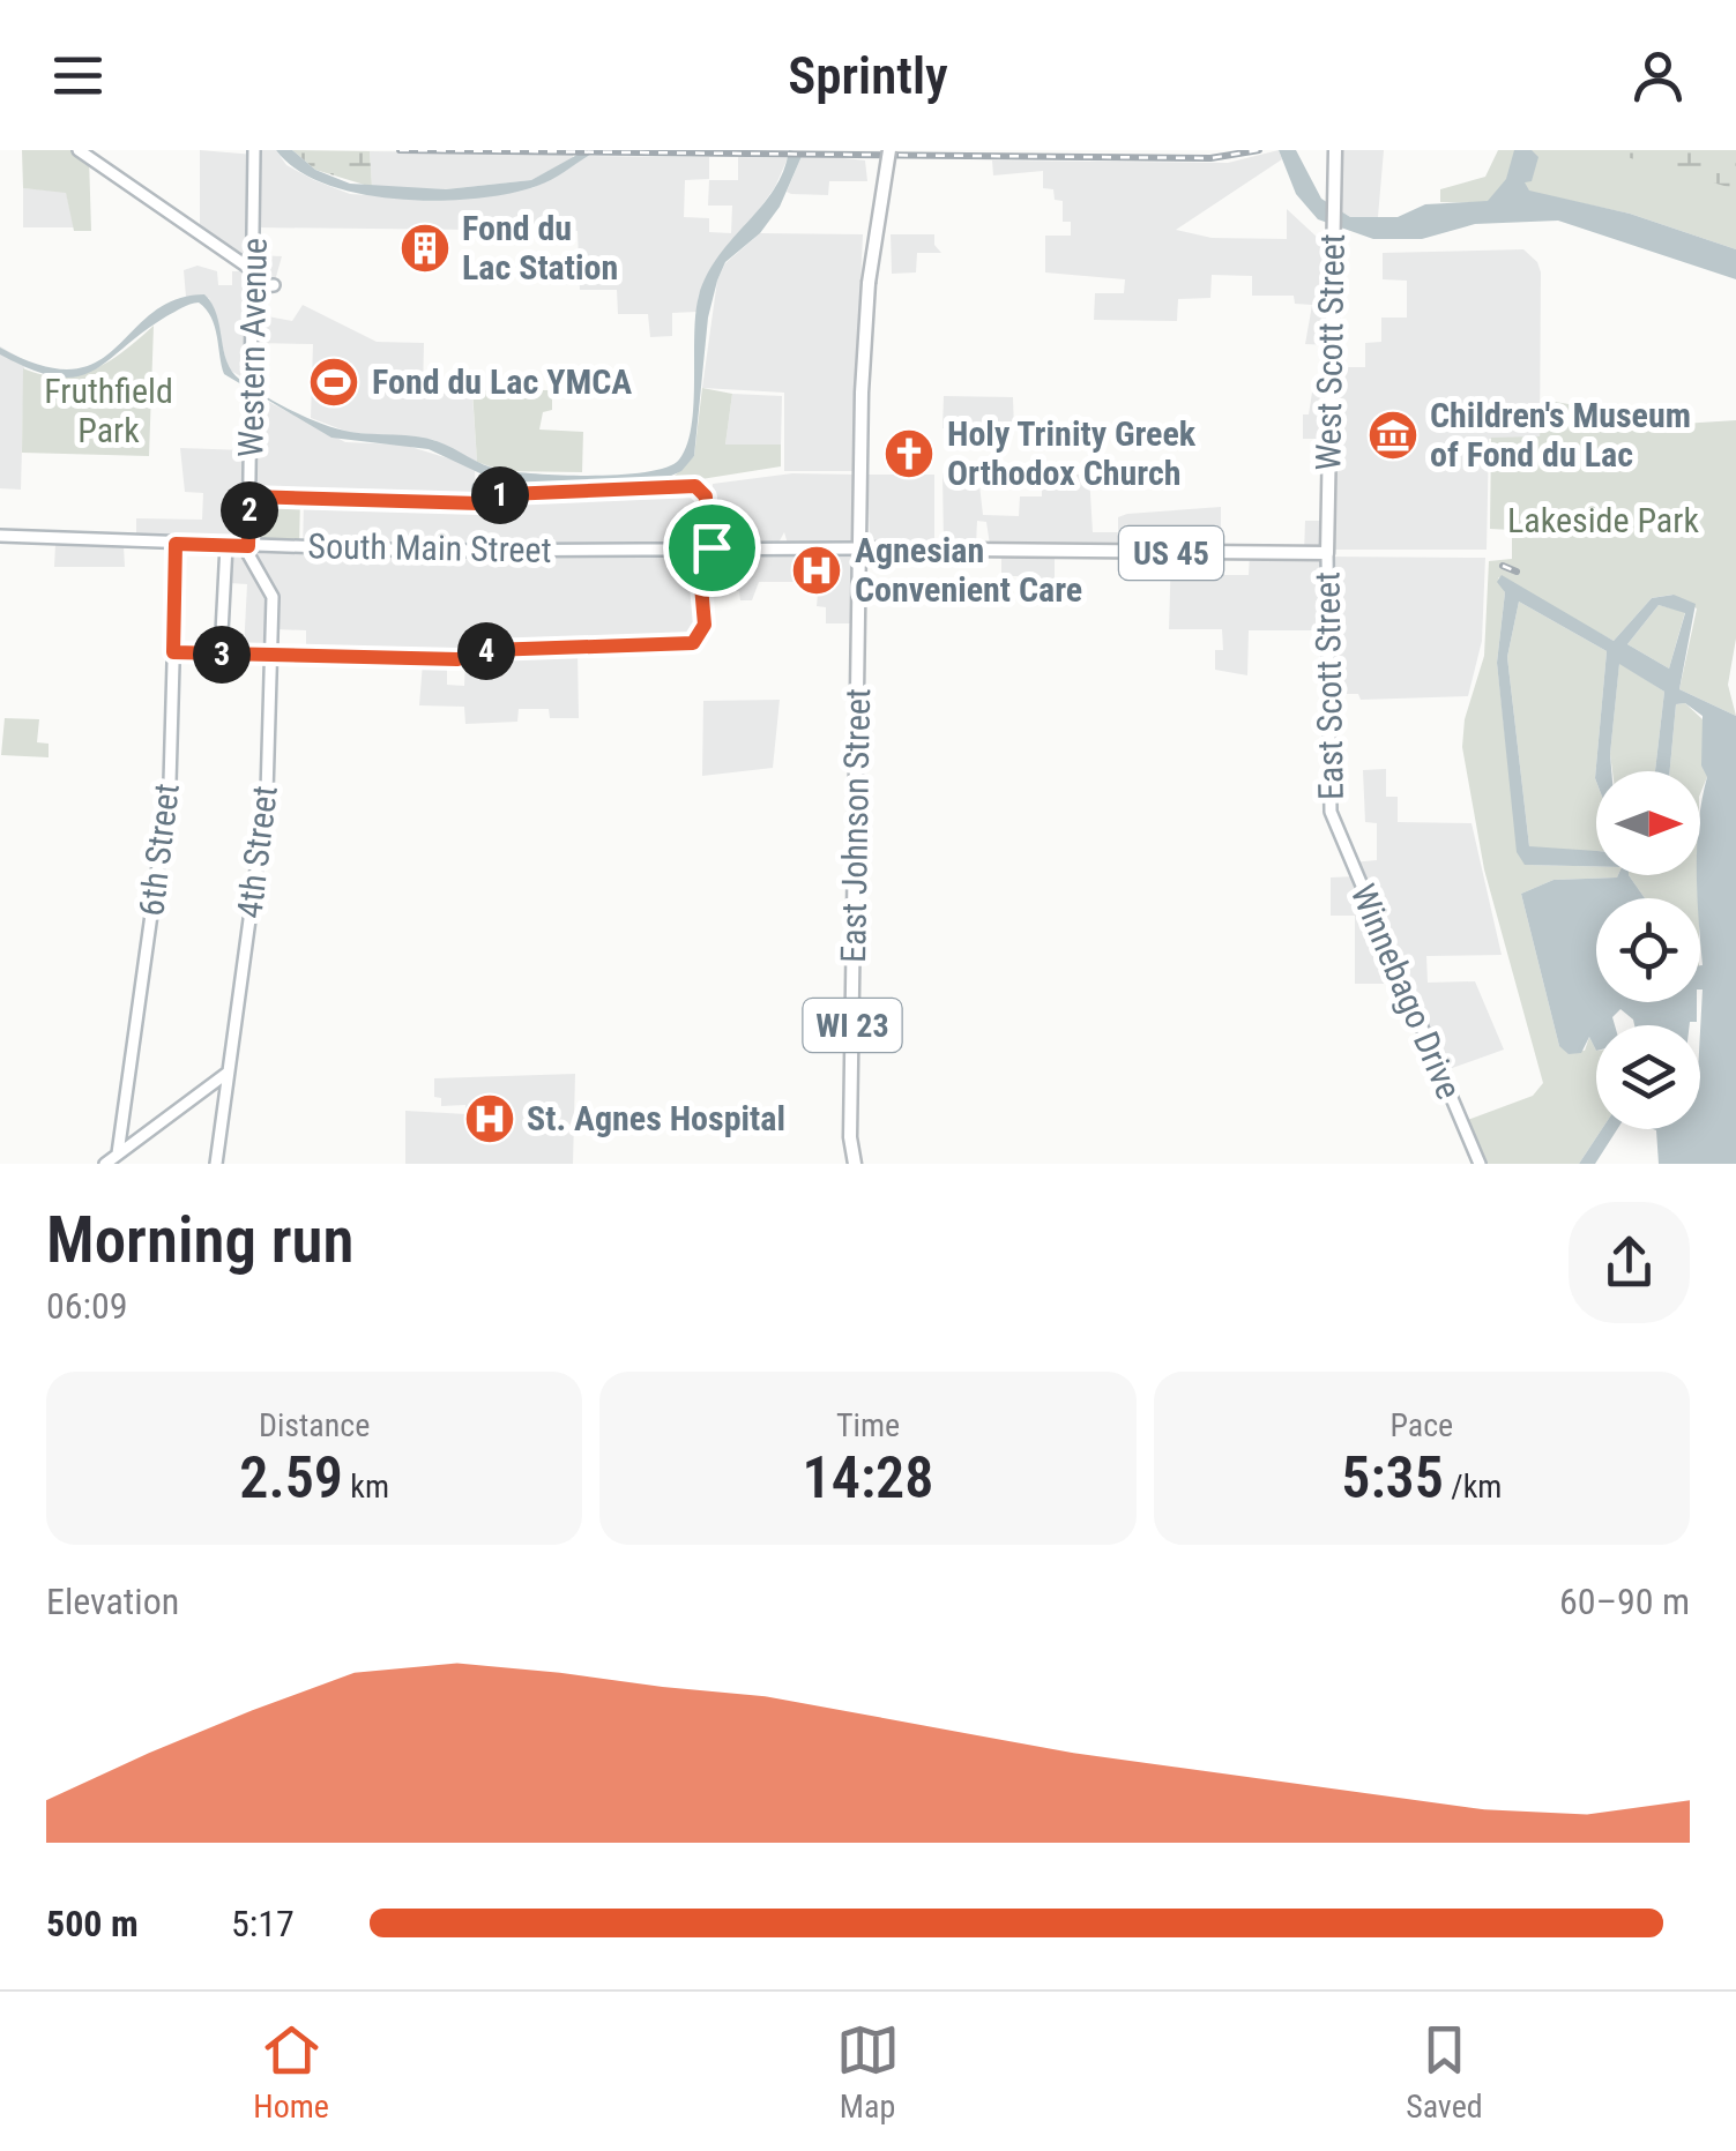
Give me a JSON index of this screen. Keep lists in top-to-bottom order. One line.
{"streets":{"main road":["Western Avenue","West Scott Street","South Main Street","US 45","East Scott Street","East Johnson Street","6th Street","4th Street","Winnebago Drive","WI 23"]},"crossings":[["Western Avenue","South Main Street"],["Western Avenue","4th Street"],["West Scott Street","US 45"],["West Scott Street","East Scott Street"],["South Main Street","US 45"],["South Main Street","East Johnson Street"],["South Main Street","6th Street"],["South Main Street","4th Street"],["US 45","East Scott Street"],["US 45","East Johnson Street"],["East Scott Street","Winnebago Drive"]],"parks":["Fruthfield Park","Lakeside Park"],"places":{"building":["Fond du Lac Station"],"sports":["Fond du Lac YMCA"],"museum":["Children's Museum of Fond du Lac"],"church":["Holy Trinity Greek Orthodox Church"],"hospital":["Agnesian Convenient Care","St. Agnes Hospital"]},"north":"right","page":{"header":"Sprintly","pins":["1","2","4","3"],"heading":["Morning run","06:09"],"stats":[["Distance","2.59 km"],["Time","14:28"],["Pace","5:35 /km"]],"chart":["Elevation","60–90 m"],"list":[{"name":"500 m","note":"5:17"}],"tabs":["Home","Map","Saved"]}}
